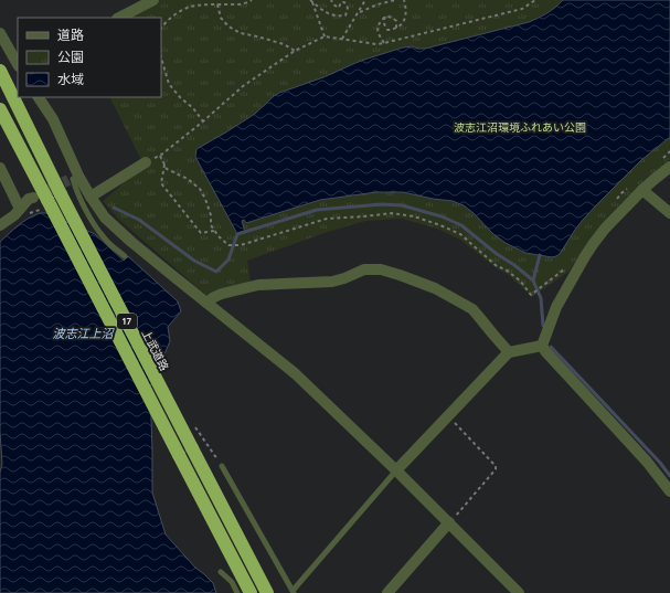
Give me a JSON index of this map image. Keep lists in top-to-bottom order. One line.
{"streets":{"highway":["17","上武道路"]},"water":["波志江上沼"],"parks":["波志江沼環境ふれあい公園"],"legend":["道路","公園","水域"]}
